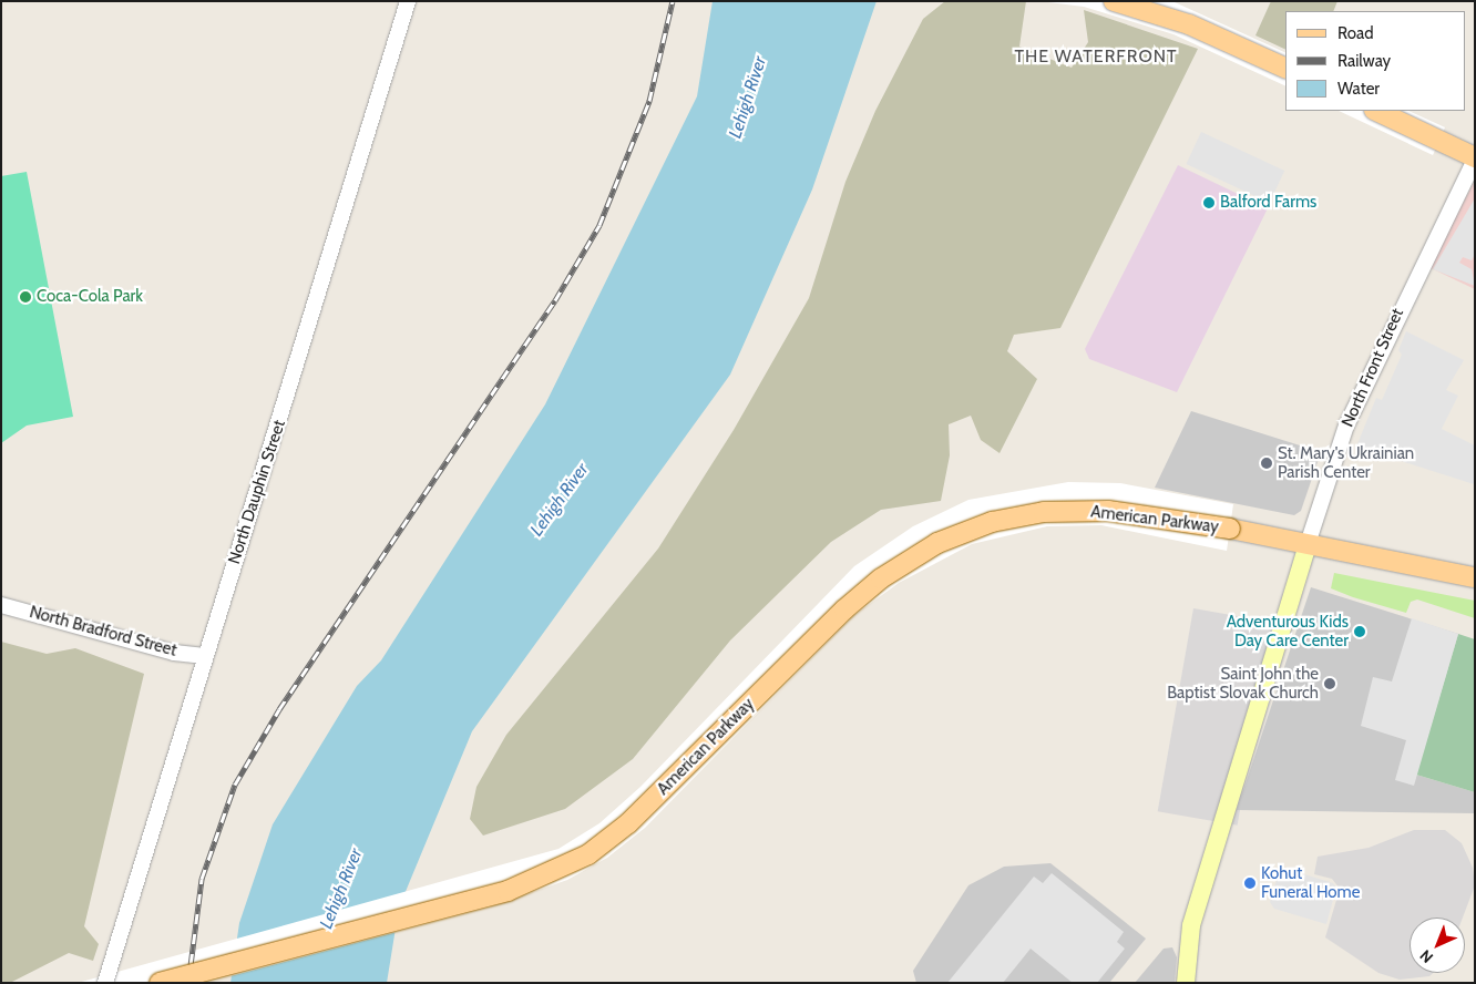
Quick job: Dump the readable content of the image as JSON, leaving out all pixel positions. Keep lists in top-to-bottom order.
{
  "streets": {
    "main road": ["North Front Street", "American Parkway"],
    "street": ["North Dauphin Street", "North Bradford Street"]
  },
  "crossings": [
    ["North Front Street", "American Parkway"],
    ["North Dauphin Street", "North Bradford Street"]
  ],
  "districts": ["THE WATERFRONT"],
  "water": ["Lehigh River"],
  "places": [
    "Balford Farms",
    "Coca-Cola Park",
    "St. Mary's Ukrainian Parish Center",
    "Adventurous Kids Day Care Center",
    "Saint John the Baptist Slovak Church",
    "Kohut Funeral Home"
  ],
  "legend": ["Road", "Railway", "Water"],
  "north": "bottom left"
}
